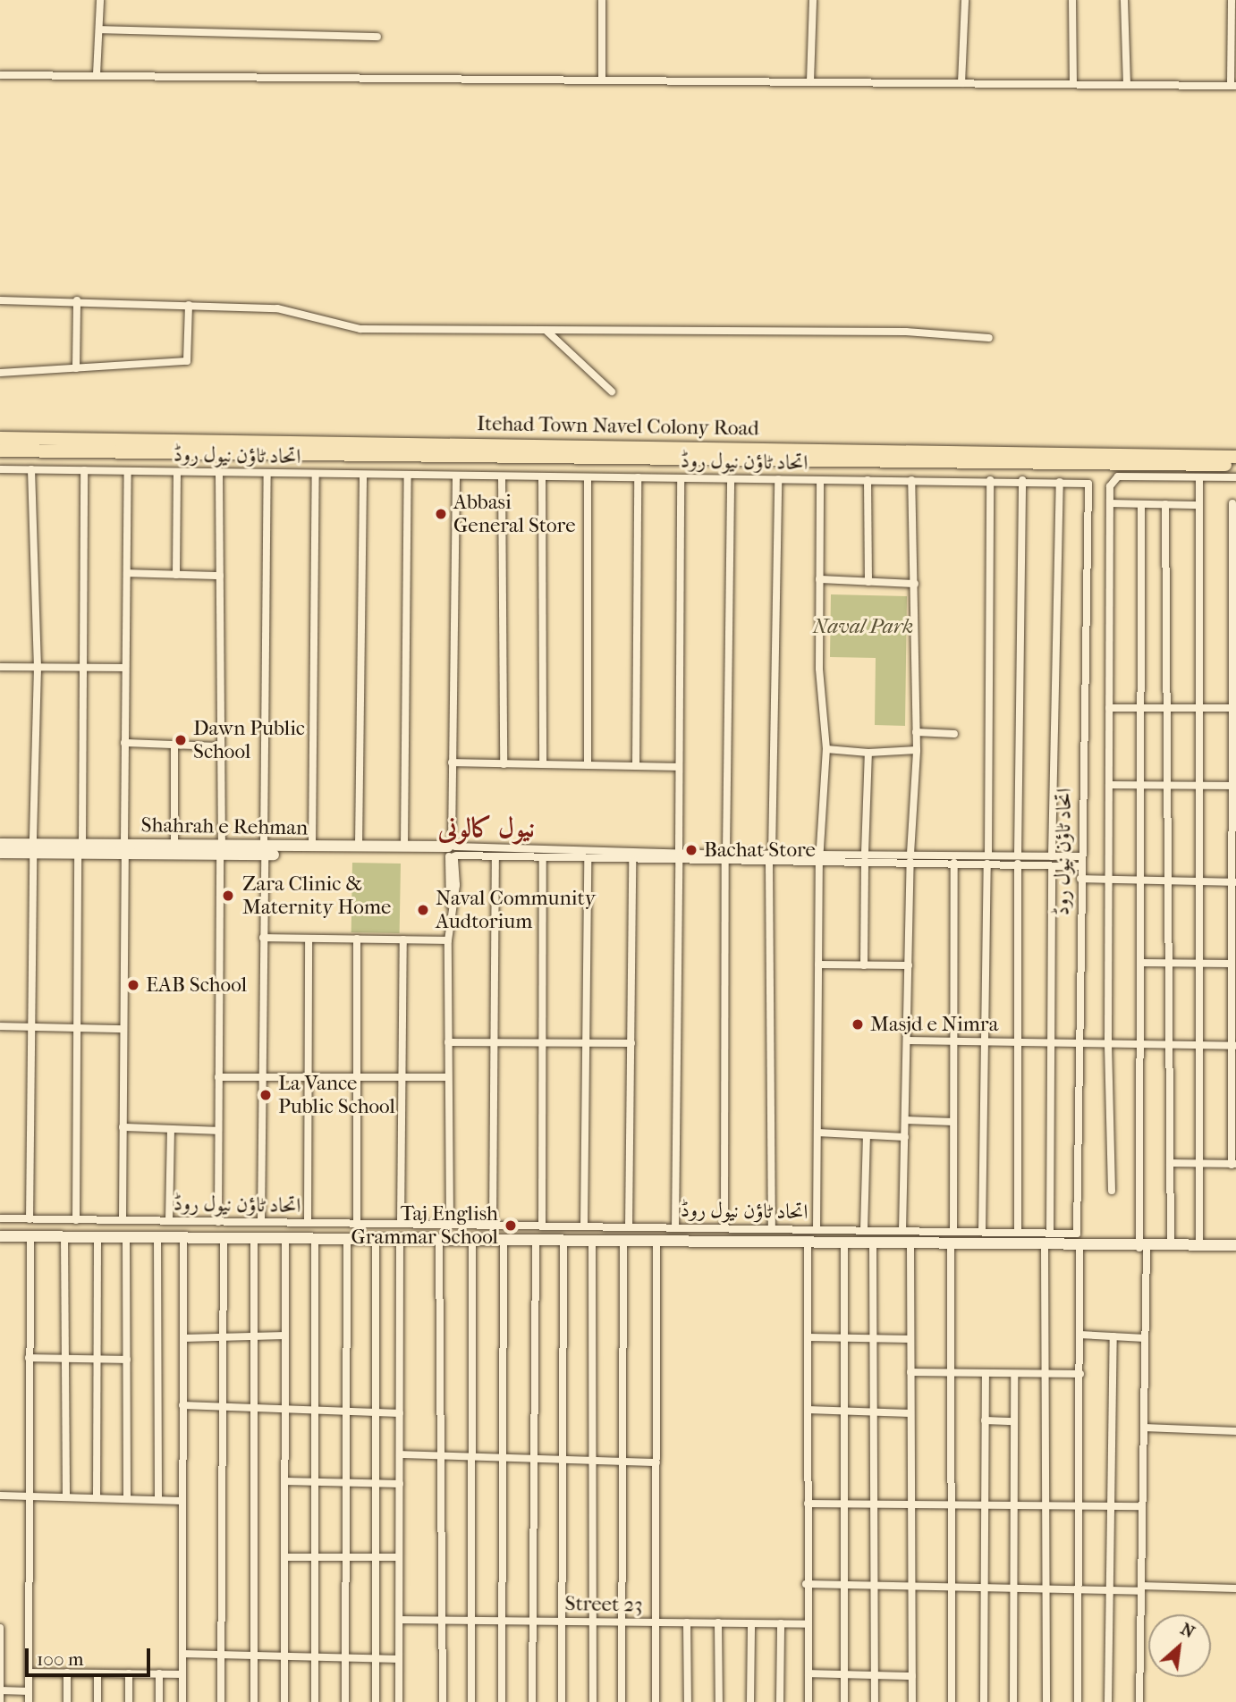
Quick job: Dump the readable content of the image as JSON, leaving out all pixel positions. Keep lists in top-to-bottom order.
{
  "streets": {
    "main road": ["Itehad Town Navel Colony Road"],
    "street": ["اتحاد ٹاؤن نیول روڈ", "Shahrah e Rehman", "Street 23"]
  },
  "districts": ["نیول کالونی"],
  "parks": ["Naval Park"],
  "places": [
    "Abbasi General Store",
    "Dawn Public School",
    "Bachat Store",
    "Zara Clinic & Maternity Home",
    "Naval Community Audtorium",
    "EAB School",
    "Masjd e Nimra",
    "La Vance Public School",
    "Taj English Grammar School"
  ],
  "scale_bar": "100 m",
  "north": "top right"
}
